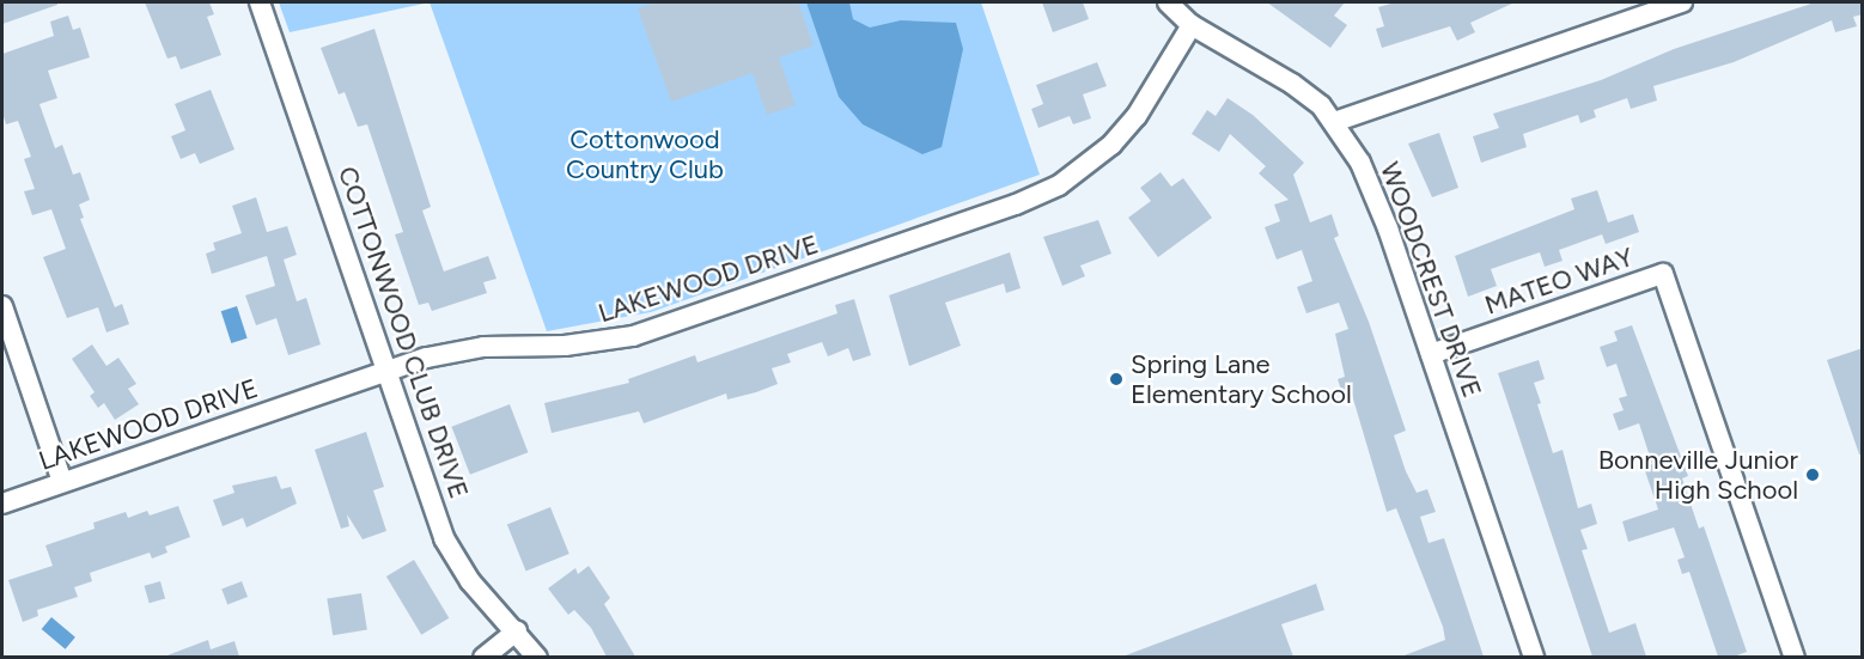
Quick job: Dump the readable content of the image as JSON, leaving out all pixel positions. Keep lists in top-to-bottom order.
{
  "streets": {
    "street": [
      "LAKEWOOD DRIVE",
      "WOODCREST DRIVE",
      "MATEO WAY",
      "COTTONWOOD CLUB DRIVE"
    ]
  },
  "crossings": [
    ["LAKEWOOD DRIVE", "WOODCREST DRIVE"],
    ["LAKEWOOD DRIVE", "COTTONWOOD CLUB DRIVE"],
    ["WOODCREST DRIVE", "MATEO WAY"]
  ],
  "parks": ["Cottonwood Country Club"],
  "places": ["Spring Lane Elementary School", "Bonneville Junior High School"]
}
